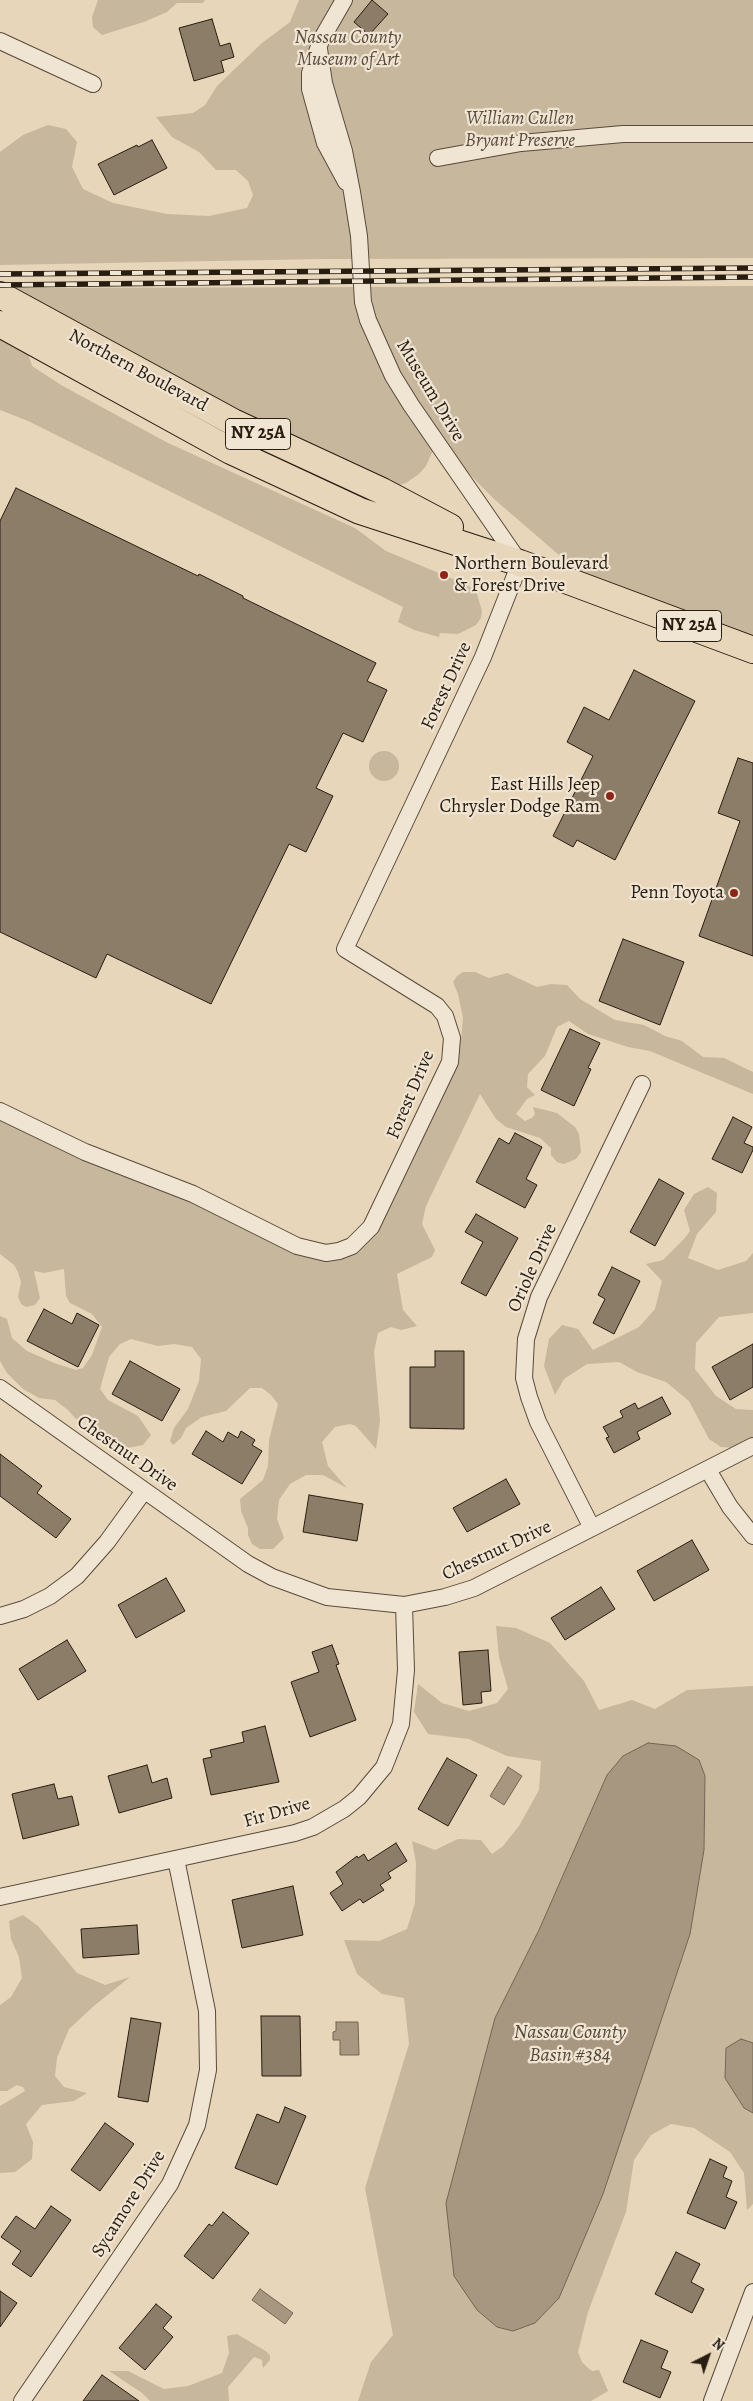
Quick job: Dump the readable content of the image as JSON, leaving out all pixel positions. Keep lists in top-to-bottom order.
{
  "streets": {
    "main road": ["Northern Boulevard", "NY 25A"],
    "street": [
      "Museum Drive",
      "Forest Drive",
      "Oriole Drive",
      "Chestnut Drive",
      "Fir Drive",
      "Sycamore Drive"
    ]
  },
  "crossings": [
    ["Northern Boulevard", "Museum Drive"],
    ["Northern Boulevard", "Forest Drive"],
    ["Museum Drive", "Forest Drive"],
    ["Oriole Drive", "Chestnut Drive"],
    ["Chestnut Drive", "Fir Drive"],
    ["Fir Drive", "Sycamore Drive"]
  ],
  "water": ["Nassau County Basin #384"],
  "parks": ["Nassau County Museum of Art", "William Cullen Bryant Preserve"],
  "places": ["Northern Boulevard & Forest Drive", "East Hills Jeep Chrysler Dodge Ram", "Penn Toyota"],
  "north": "top right"
}
